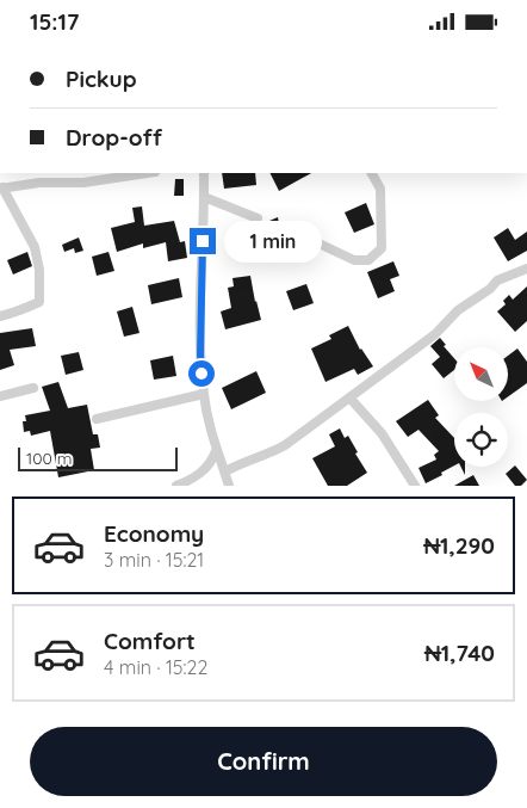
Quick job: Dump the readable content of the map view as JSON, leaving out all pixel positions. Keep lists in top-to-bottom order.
{
  "scale_bar": "100 m",
  "north": "top left",
  "page": {
    "status": "15:17",
    "banner": ["Pickup", "Drop-off"],
    "bubble": "1 min",
    "scale": "100 m",
    "list": [
      {
        "name": "Economy",
        "note": "3 min · 15:21",
        "value": "₦1,290"
      },
      {
        "name": "Comfort",
        "note": "4 min · 15:22",
        "value": "₦1,740"
      }
    ],
    "buttons": "Confirm"
  }
}
